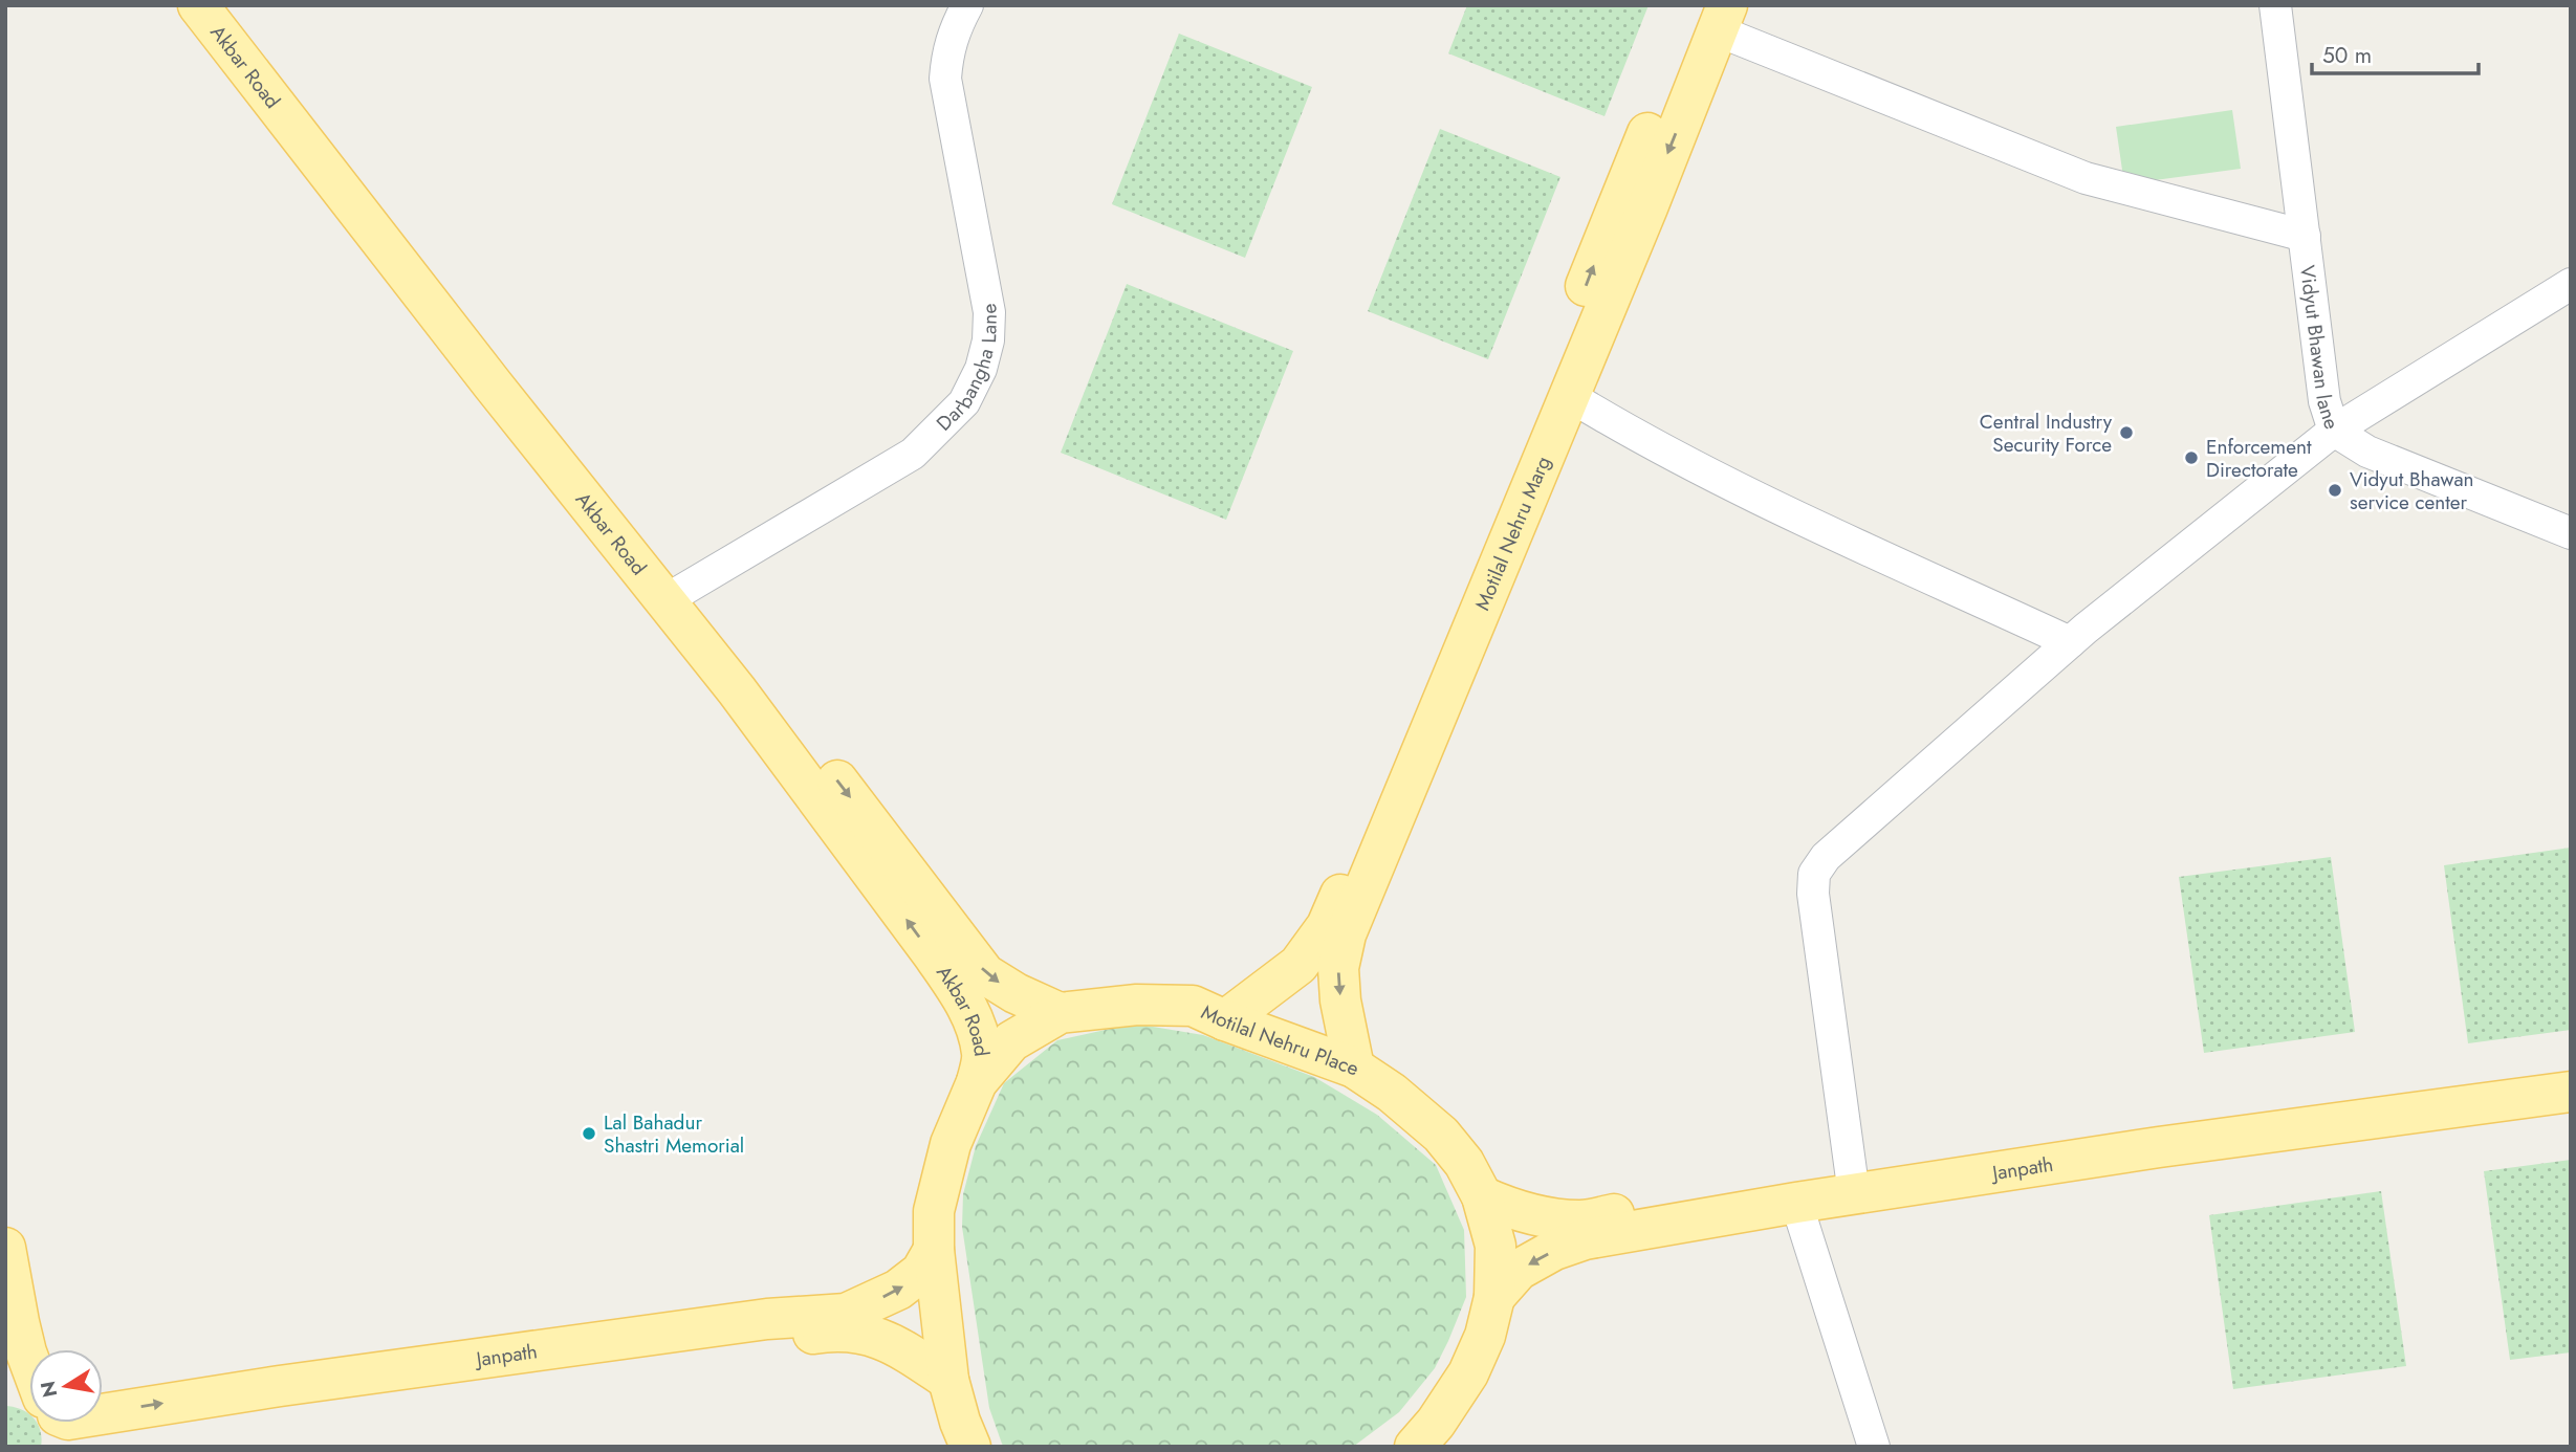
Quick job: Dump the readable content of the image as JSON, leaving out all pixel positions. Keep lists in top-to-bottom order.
{
  "streets": {
    "main road": [
      "Akbar Road",
      "Motilal Nehru Marg",
      "Motilal Nehru Place",
      "Janpath"
    ],
    "street": ["Vidyut Bhawan lane", "Darbangha Lane"]
  },
  "crossings": [
    ["Akbar Road", "Darbangha Lane"],
    ["Akbar Road", "Motilal Nehru Place"],
    ["Motilal Nehru Marg", "Motilal Nehru Place"],
    ["Motilal Nehru Place", "Janpath"]
  ],
  "places": [
    "Central Industry Security Force",
    "Enforcement Directorate",
    "Vidyut Bhawan service center",
    "Lal Bahadur Shastri Memorial"
  ],
  "scale_bar": "50 m",
  "north": "left"
}
